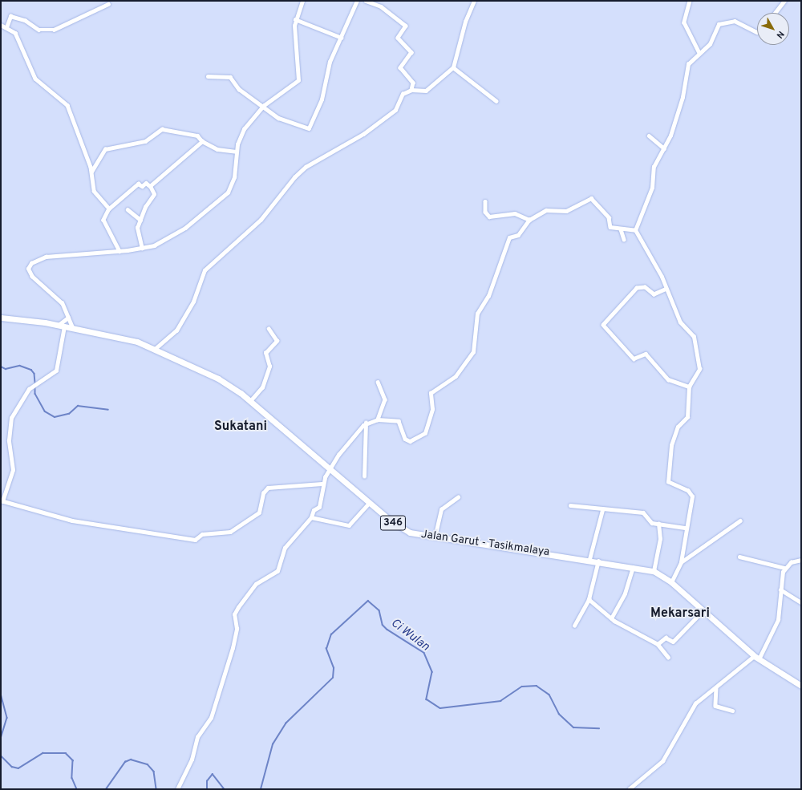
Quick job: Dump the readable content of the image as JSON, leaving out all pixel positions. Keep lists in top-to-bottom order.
{
  "streets": {
    "main road": ["346", "Jalan Garut - Tasikmalaya"]
  },
  "districts": ["Sukatani", "Mekarsari"],
  "water": ["Ci Wulan"],
  "north": "bottom right"
}
